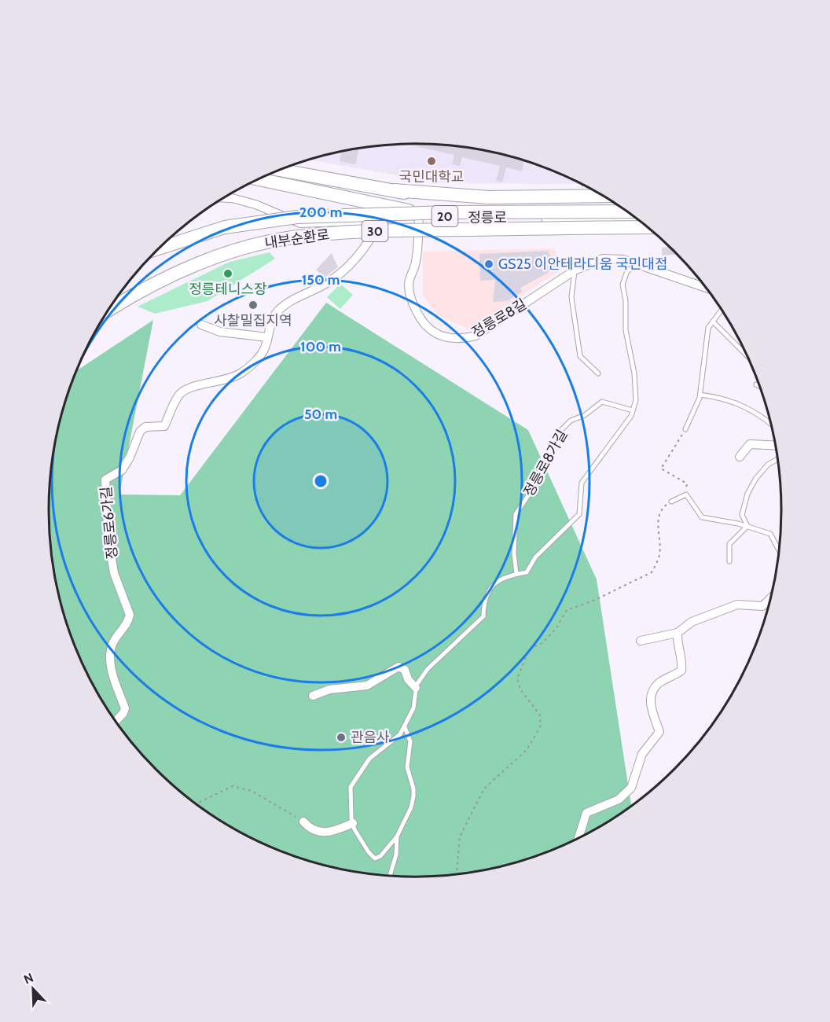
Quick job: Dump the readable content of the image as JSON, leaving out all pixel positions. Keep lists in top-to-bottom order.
{
  "streets": {
    "main road": [
      "20",
      "정릉로",
      "30",
      "내부순환로"
    ],
    "street": ["정릉로8길", "정릉로6가길"],
    "lane": ["정릉로8가길"]
  },
  "crossings": [
    ["정릉로", "정릉로8길"]
  ],
  "places": [
    "국민대학교",
    "GS25 이안테라디움 국민대점",
    "정릉테니스장",
    "사찰밀집지역",
    "관음사"
  ],
  "north": "top left",
  "rings": [
    "200 m",
    "150 m",
    "100 m",
    "50 m"
  ]
}
